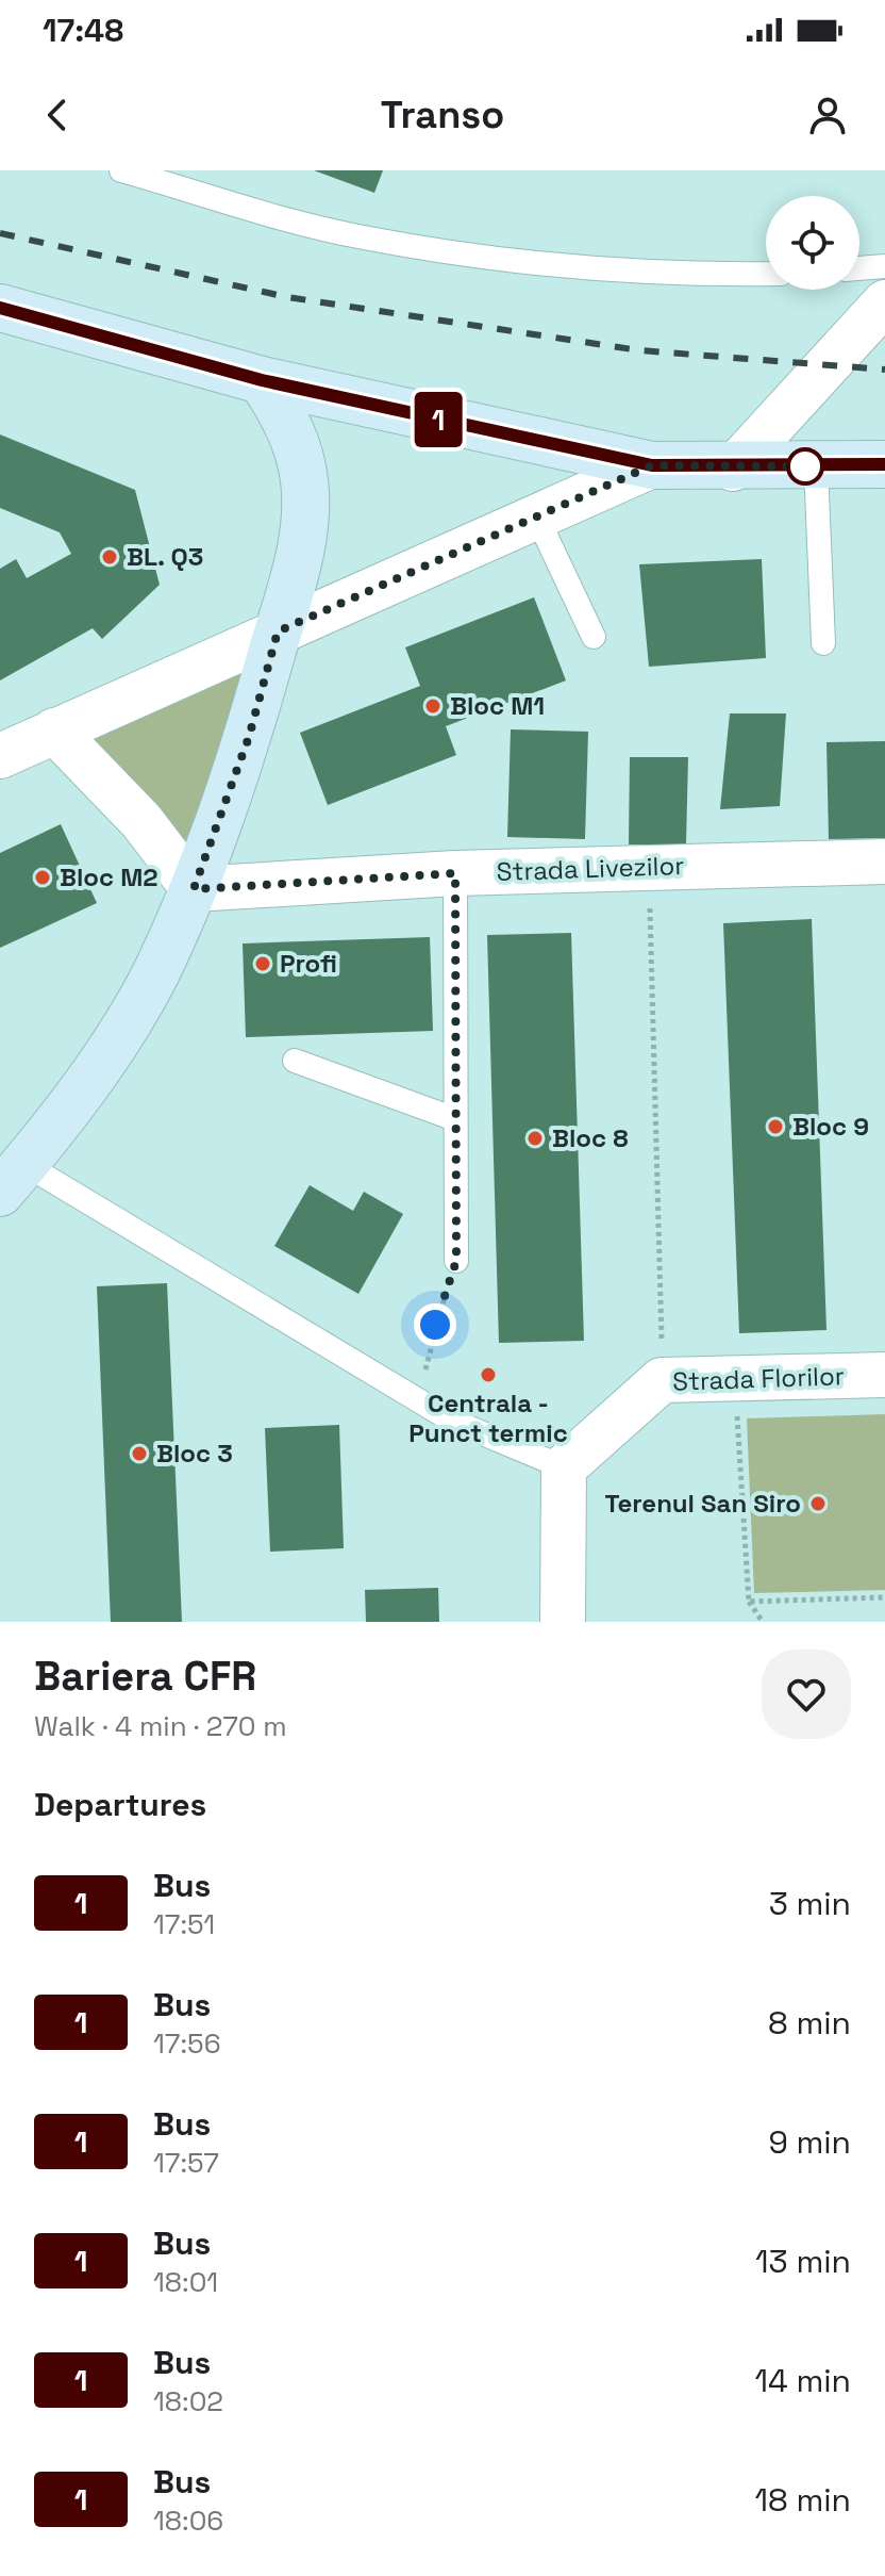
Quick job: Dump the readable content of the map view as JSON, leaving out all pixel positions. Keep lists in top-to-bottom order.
{
  "streets": {
    "street": ["Strada Livezilor", "Strada Florilor"]
  },
  "places": [
    "BL. Q3",
    "Bloc M1",
    "Bloc M2",
    "Profi",
    "Bloc 9",
    "Bloc 8",
    "Centrala - Punct termic",
    "Bloc 3",
    "Terenul San Siro"
  ],
  "lines": ["bus line 1"],
  "page": {
    "status": "17:48",
    "header": "Transo",
    "on_map": "1",
    "heading": [
      ["Bariera CFR", "Walk · 4 min · 270 m"],
      "Departures"
    ],
    "list": [
      {
        "mark": "1",
        "name": "Bus",
        "note": "17:51",
        "value": "3 min"
      },
      {
        "mark": "1",
        "name": "Bus",
        "note": "17:56",
        "value": "8 min"
      },
      {
        "mark": "1",
        "name": "Bus",
        "note": "17:57",
        "value": "9 min"
      },
      {
        "mark": "1",
        "name": "Bus",
        "note": "18:01",
        "value": "13 min"
      },
      {
        "mark": "1",
        "name": "Bus",
        "note": "18:02",
        "value": "14 min"
      },
      {
        "mark": "1",
        "name": "Bus",
        "note": "18:06",
        "value": "18 min"
      }
    ]
  }
}
